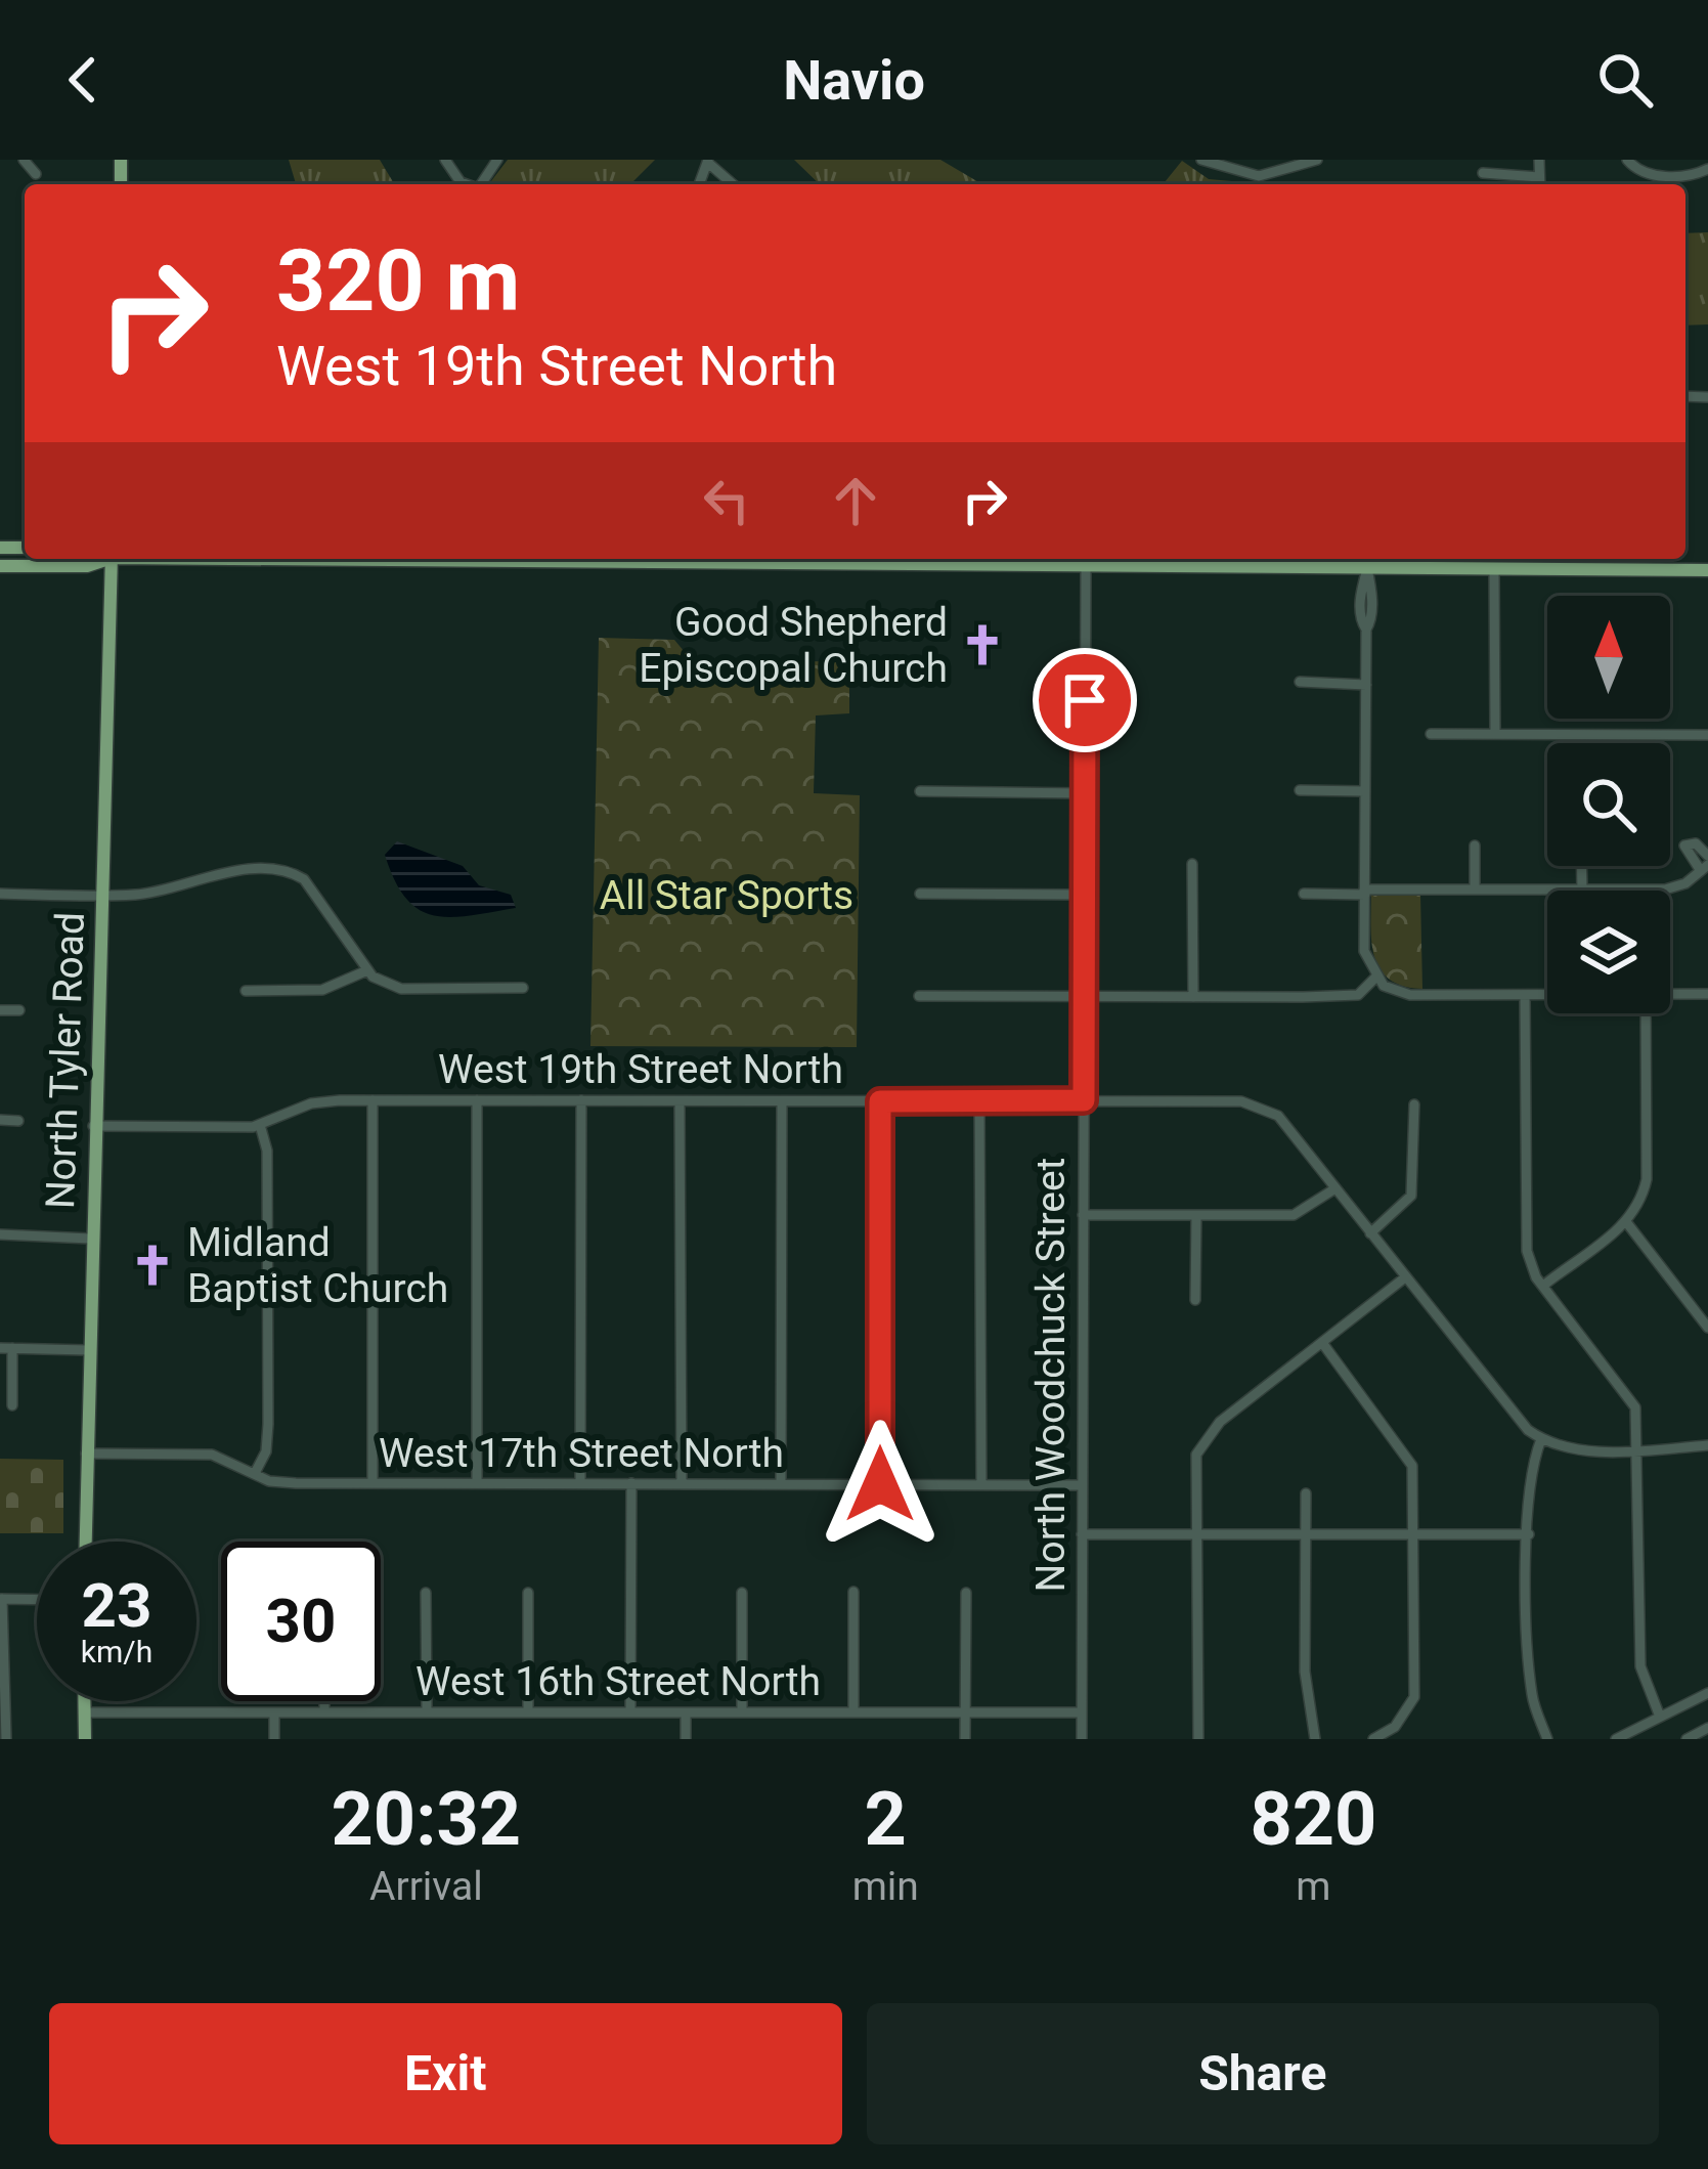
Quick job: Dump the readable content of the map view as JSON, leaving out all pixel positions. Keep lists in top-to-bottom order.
{
  "streets": {
    "main road": ["North Tyler Road"],
    "street": [
      "West 19th Street North",
      "North Woodchuck Street",
      "West 17th Street North",
      "West 16th Street North"
    ]
  },
  "crossings": [
    ["North Tyler Road", "West 19th Street North"],
    ["North Tyler Road", "West 17th Street North"],
    ["West 19th Street North", "North Woodchuck Street"],
    ["North Woodchuck Street", "West 17th Street North"],
    ["North Woodchuck Street", "West 16th Street North"]
  ],
  "parks": ["All Star Sports"],
  "places": {
    "church": ["Good Shepherd Episcopal Church", "Midland Baptist Church"]
  },
  "north": "top",
  "page": {
    "header": "Navio",
    "turn": ["320 m", "West 19th Street North"],
    "speed": "23 km/h",
    "limit": "30",
    "eta": [
      "20:32",
      "Arrival",
      "2",
      "min",
      "820",
      "m"
    ],
    "buttons": ["Exit", "Share"]
  }
}
